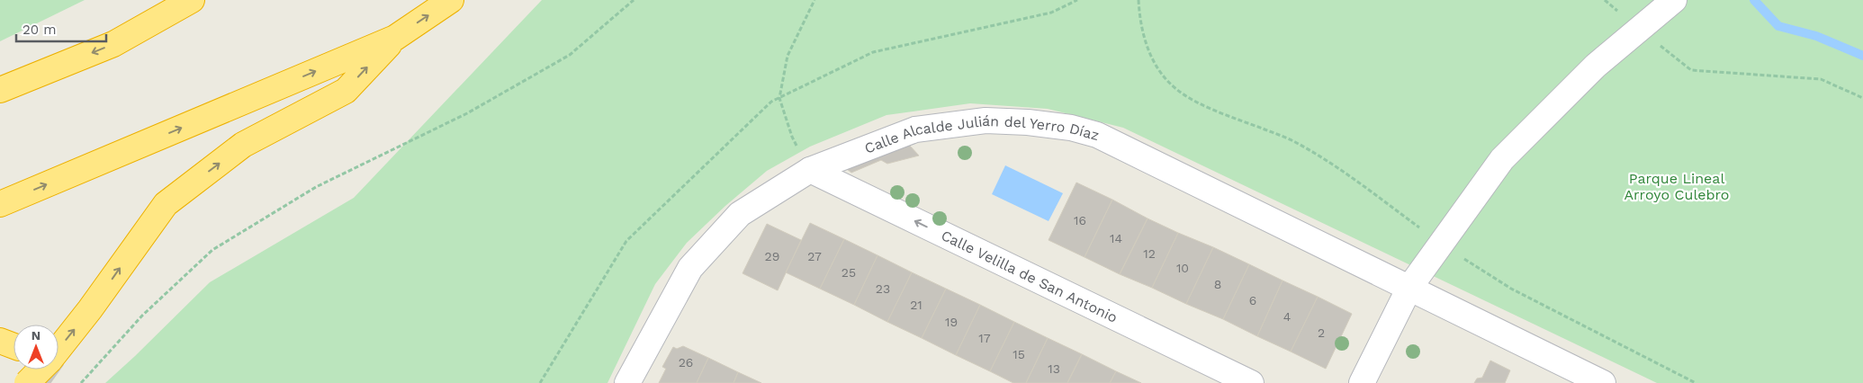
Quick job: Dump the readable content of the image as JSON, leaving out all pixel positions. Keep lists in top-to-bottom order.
{
  "streets": {
    "street": ["Calle Alcalde Julián del Yerro Díaz", "Calle Velilla de San Antonio"]
  },
  "crossings": [
    ["Calle Alcalde Julián del Yerro Díaz", "Calle Velilla de San Antonio"]
  ],
  "one_way": ["Calle Velilla de San Antonio"],
  "parks": ["Parque Lineal Arroyo Culebro"],
  "house_numbers": [
    "16",
    "14",
    "12",
    "29",
    "27",
    "10",
    "25",
    "8",
    "23",
    "6",
    "21",
    "4",
    "19",
    "2",
    "17",
    "15",
    "26",
    "13"
  ],
  "scale_bar": "20 m",
  "north": "top"
}
